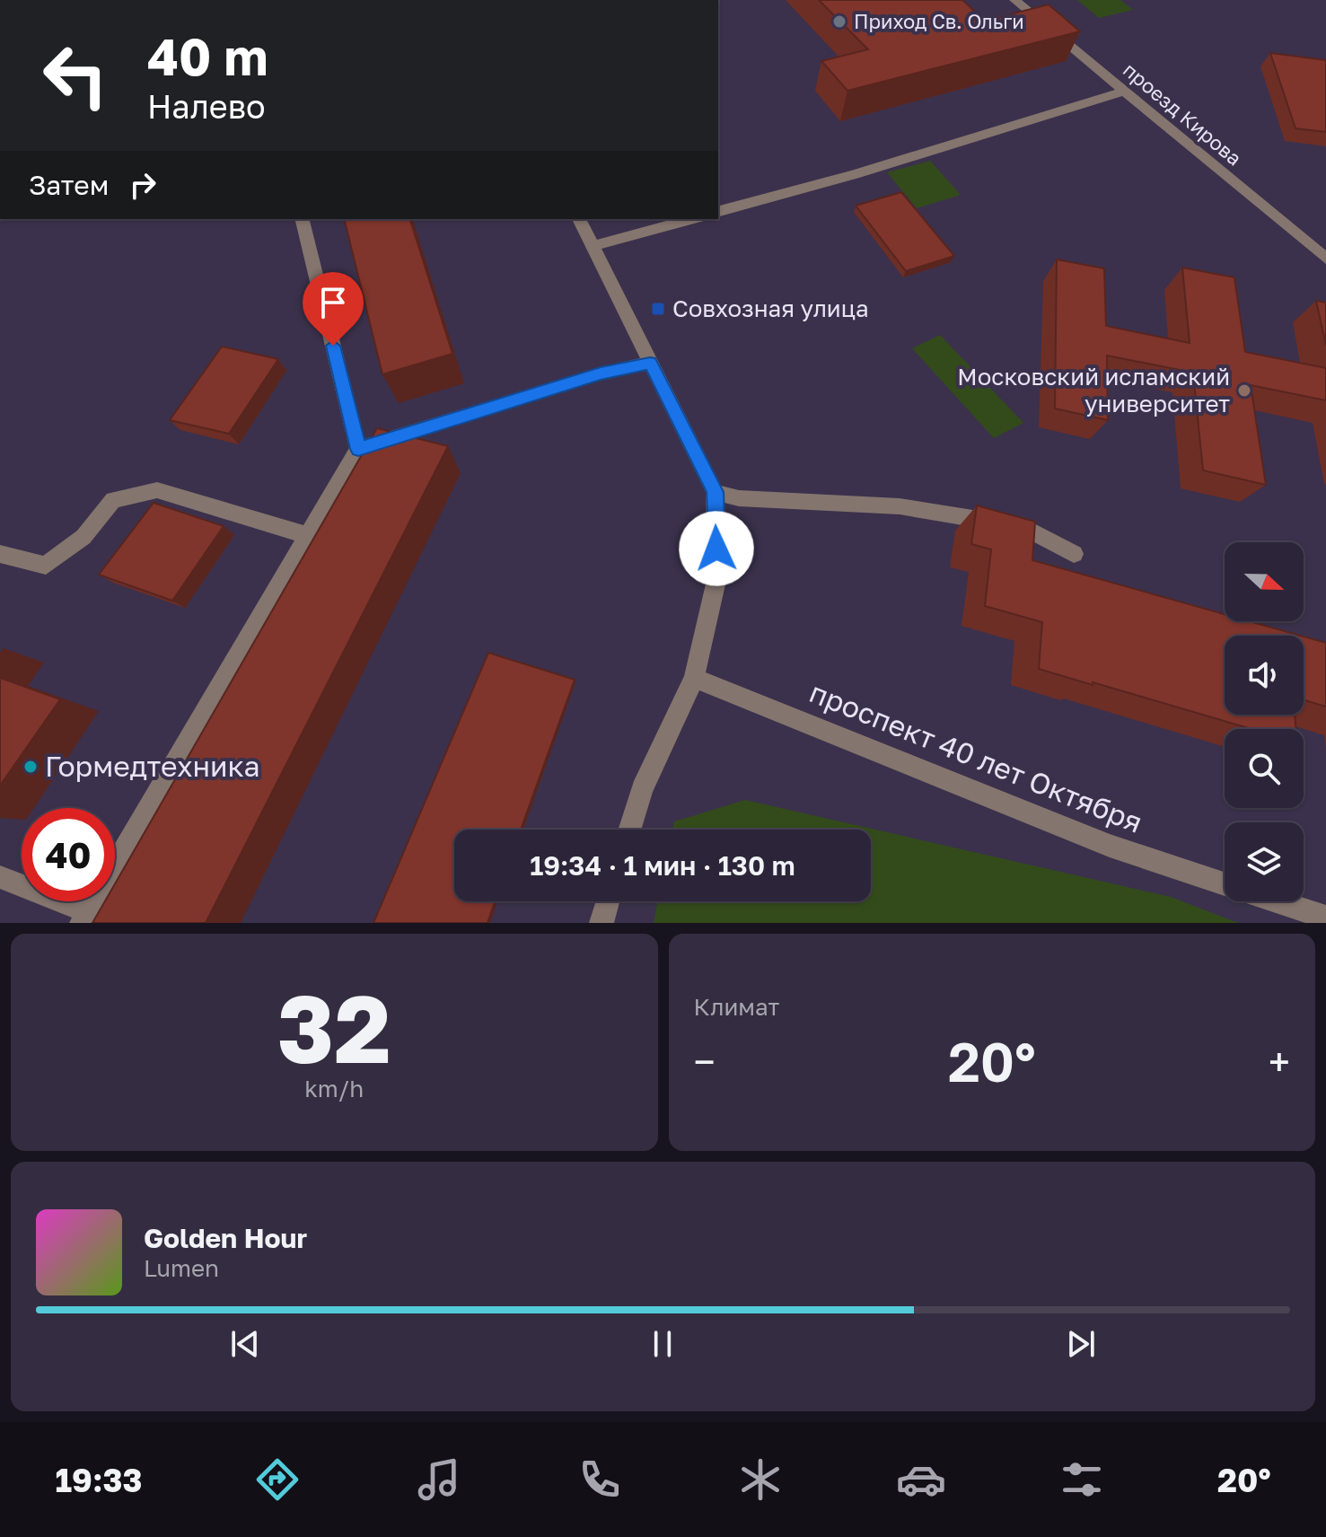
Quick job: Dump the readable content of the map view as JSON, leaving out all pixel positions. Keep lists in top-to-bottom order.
{
  "streets": {
    "street": ["проезд Кирова", "проспект 40 лет Октября"]
  },
  "places": {
    "other": ["Приход Св. Ольги", "Московский исламский университет", "Гормедтехника"],
    "transit": ["Совхозная улица"]
  },
  "north": "right",
  "page": {
    "turn": ["40 m", "Налево"],
    "then": "Затем",
    "limit": "40",
    "trip": "19:34 · 1 мин · 130 m",
    "tile": [
      ["32", "km/h"],
      "Климат"
    ],
    "heat": ["−", "20°", "+"],
    "song": ["Golden Hour", "Lumen"],
    "tabs": ["19:33", "20°"]
  }
}
